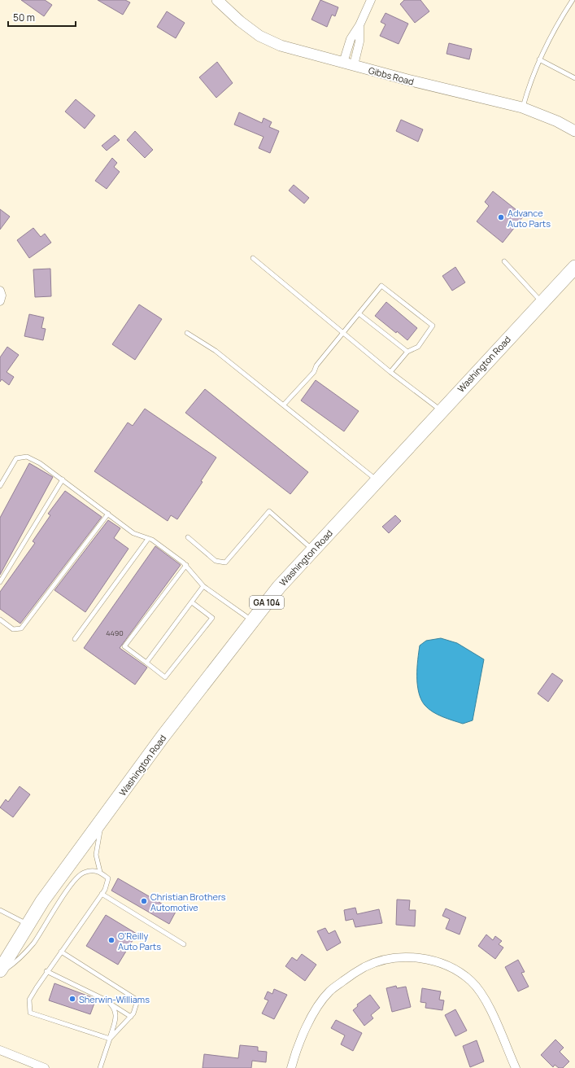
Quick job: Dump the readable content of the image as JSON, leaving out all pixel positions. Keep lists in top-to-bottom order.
{
  "streets": {
    "main road": ["Washington Road", "GA 104"],
    "street": ["Gibbs Road"]
  },
  "places": [
    "Advance Auto Parts",
    "Christian Brothers Automotive",
    "O'Reilly Auto Parts",
    "Sherwin-Williams"
  ],
  "house_numbers": ["4490"],
  "scale_bar": "50 m"
}
